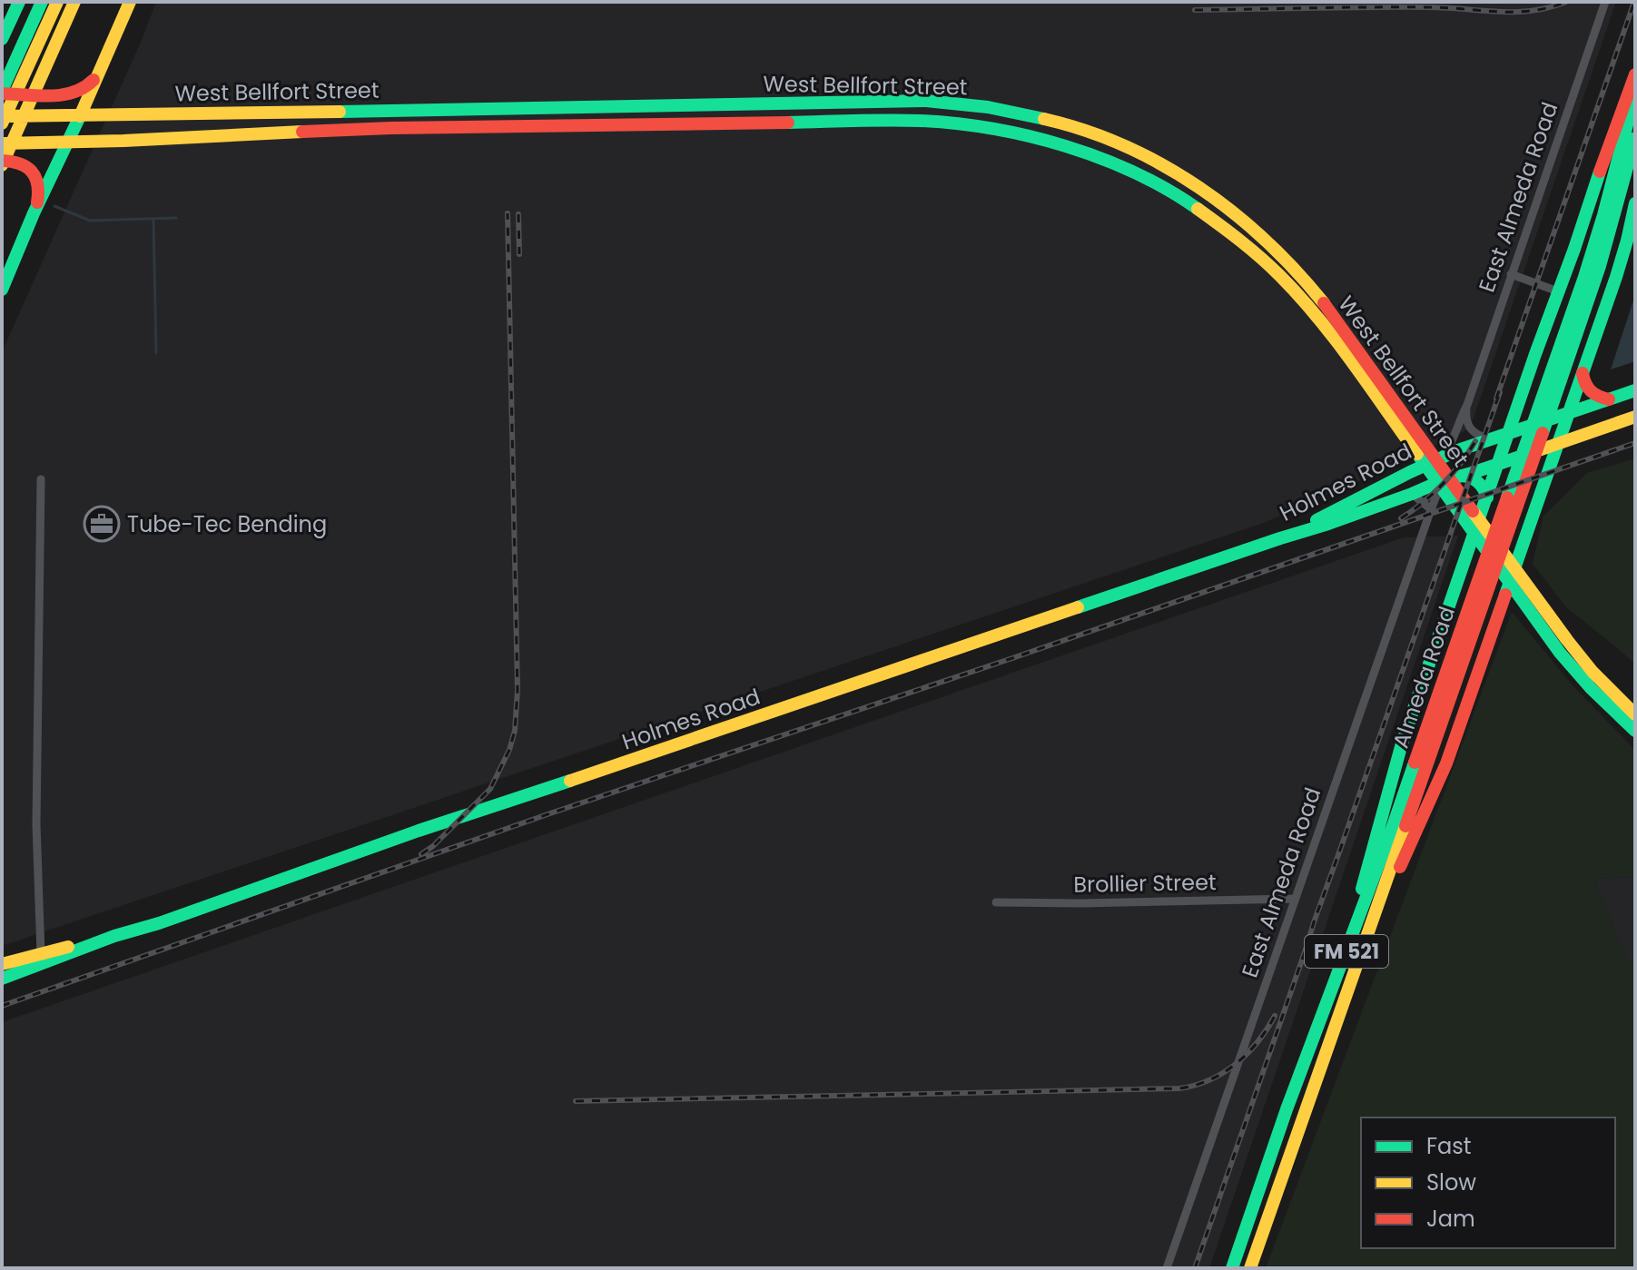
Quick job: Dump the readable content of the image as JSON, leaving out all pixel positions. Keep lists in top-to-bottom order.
{
  "streets": {
    "main road": [
      "West Bellfort Street",
      "Holmes Road",
      "Almeda Road",
      "FM 521"
    ],
    "street": ["East Almeda Road", "Brollier Street"]
  },
  "crossings": [
    ["East Almeda Road", "Holmes Road"],
    ["East Almeda Road", "Brollier Street"]
  ],
  "places": {
    "office": ["Tube-Tec Bending"]
  },
  "legend": ["Fast", "Slow", "Jam"]
}
